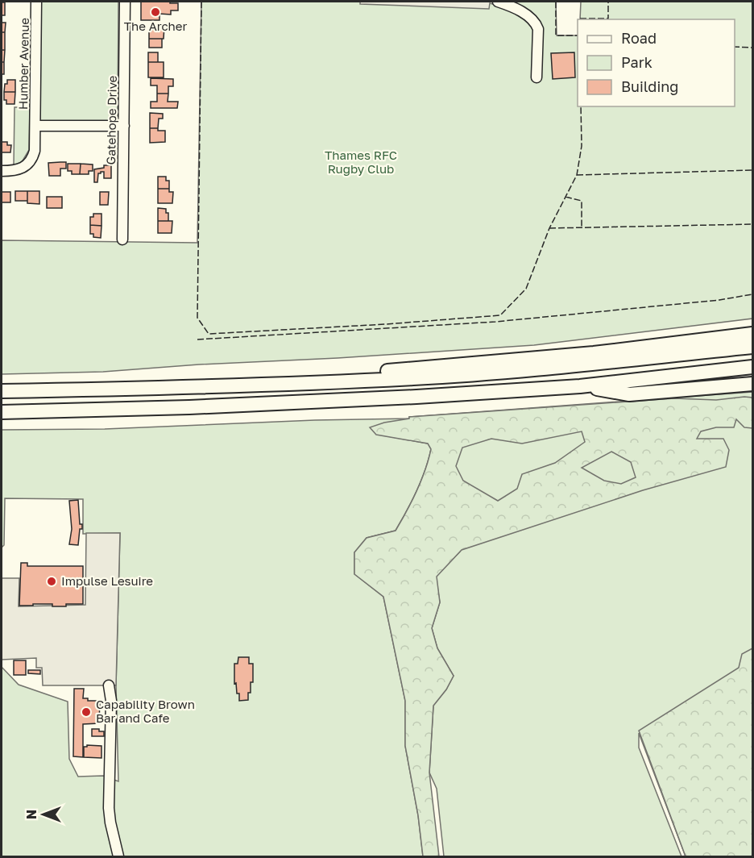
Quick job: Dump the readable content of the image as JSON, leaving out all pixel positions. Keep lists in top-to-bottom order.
{
  "streets": {
    "street": ["Humber Avenue", "Gatehope Drive"]
  },
  "crossings": [
    ["Humber Avenue", "Gatehope Drive"]
  ],
  "parks": ["Thames RFC Rugby Club"],
  "places": ["The Archer", "Impulse Lesuire", "Capability Brown Bar and Cafe"],
  "legend": ["Road", "Park", "Building"],
  "north": "left"
}
